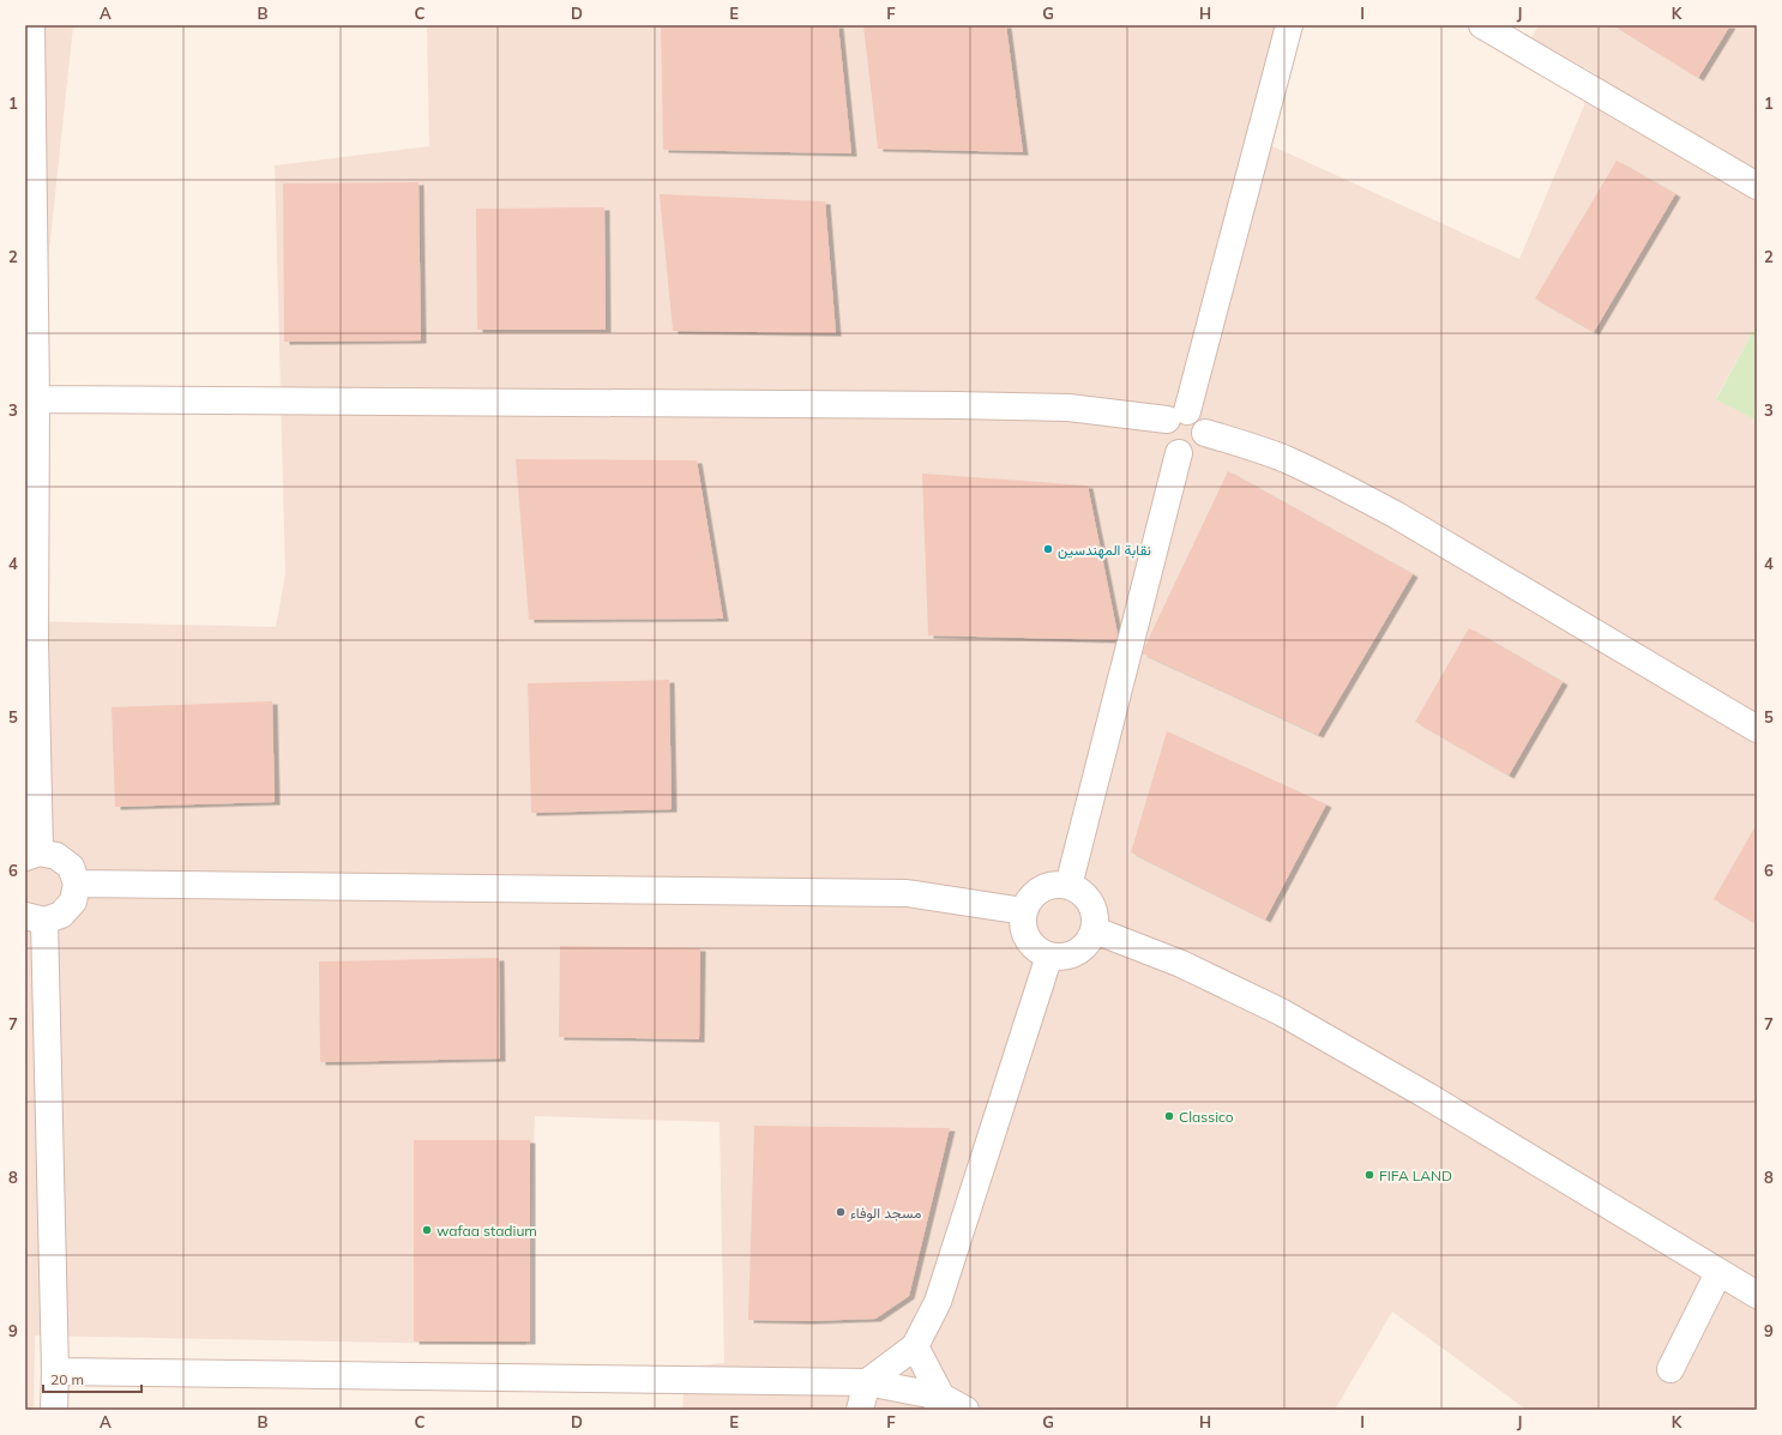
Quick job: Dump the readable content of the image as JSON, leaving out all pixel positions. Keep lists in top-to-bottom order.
{
  "places": [
    "نقابة المهندسين",
    "Classico",
    "FIFA LAND",
    "مسجد الوفاء",
    "wafaa stadium"
  ],
  "scale_bar": "20 m",
  "grid": {
    "columns": [
      "A",
      "B",
      "C",
      "D",
      "E",
      "F",
      "G",
      "H",
      "I",
      "J",
      "K"
    ],
    "rows": [
      "1",
      "2",
      "3",
      "4",
      "5",
      "6",
      "7",
      "8",
      "9"
    ]
  }
}
